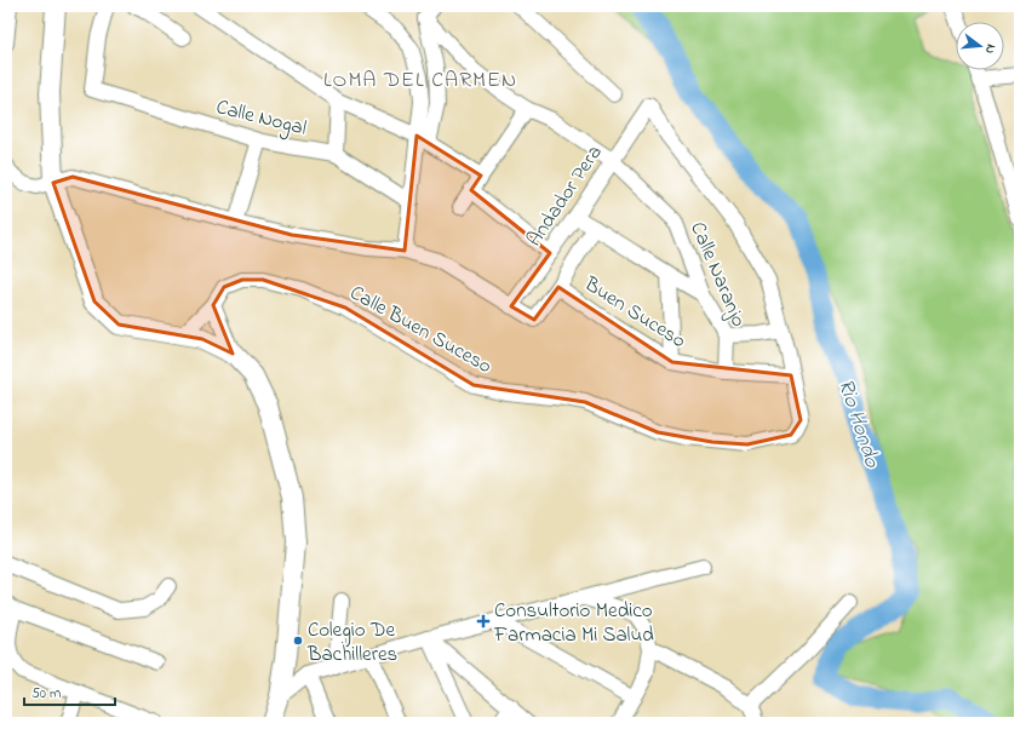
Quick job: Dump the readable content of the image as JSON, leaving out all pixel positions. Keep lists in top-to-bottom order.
{
  "streets": {
    "street": [
      "Calle Nogal",
      "Andador Pera",
      "Calle Naranjo",
      "Buen Suceso",
      "Calle Buen Suceso"
    ]
  },
  "crossings": [
    ["Andador Pera", "Calle Naranjo"],
    ["Andador Pera", "Buen Suceso"],
    ["Calle Naranjo", "Buen Suceso"],
    ["Buen Suceso", "Calle Buen Suceso"]
  ],
  "districts": ["LOMA DEL CARMEN"],
  "water": ["Rio Hondo"],
  "places": {
    "health": ["Consultorio Medico Farmacia Mi Salud"],
    "other": ["Colegio De Bachilleres"]
  },
  "scale_bar": "50 m",
  "north": "right"
}
